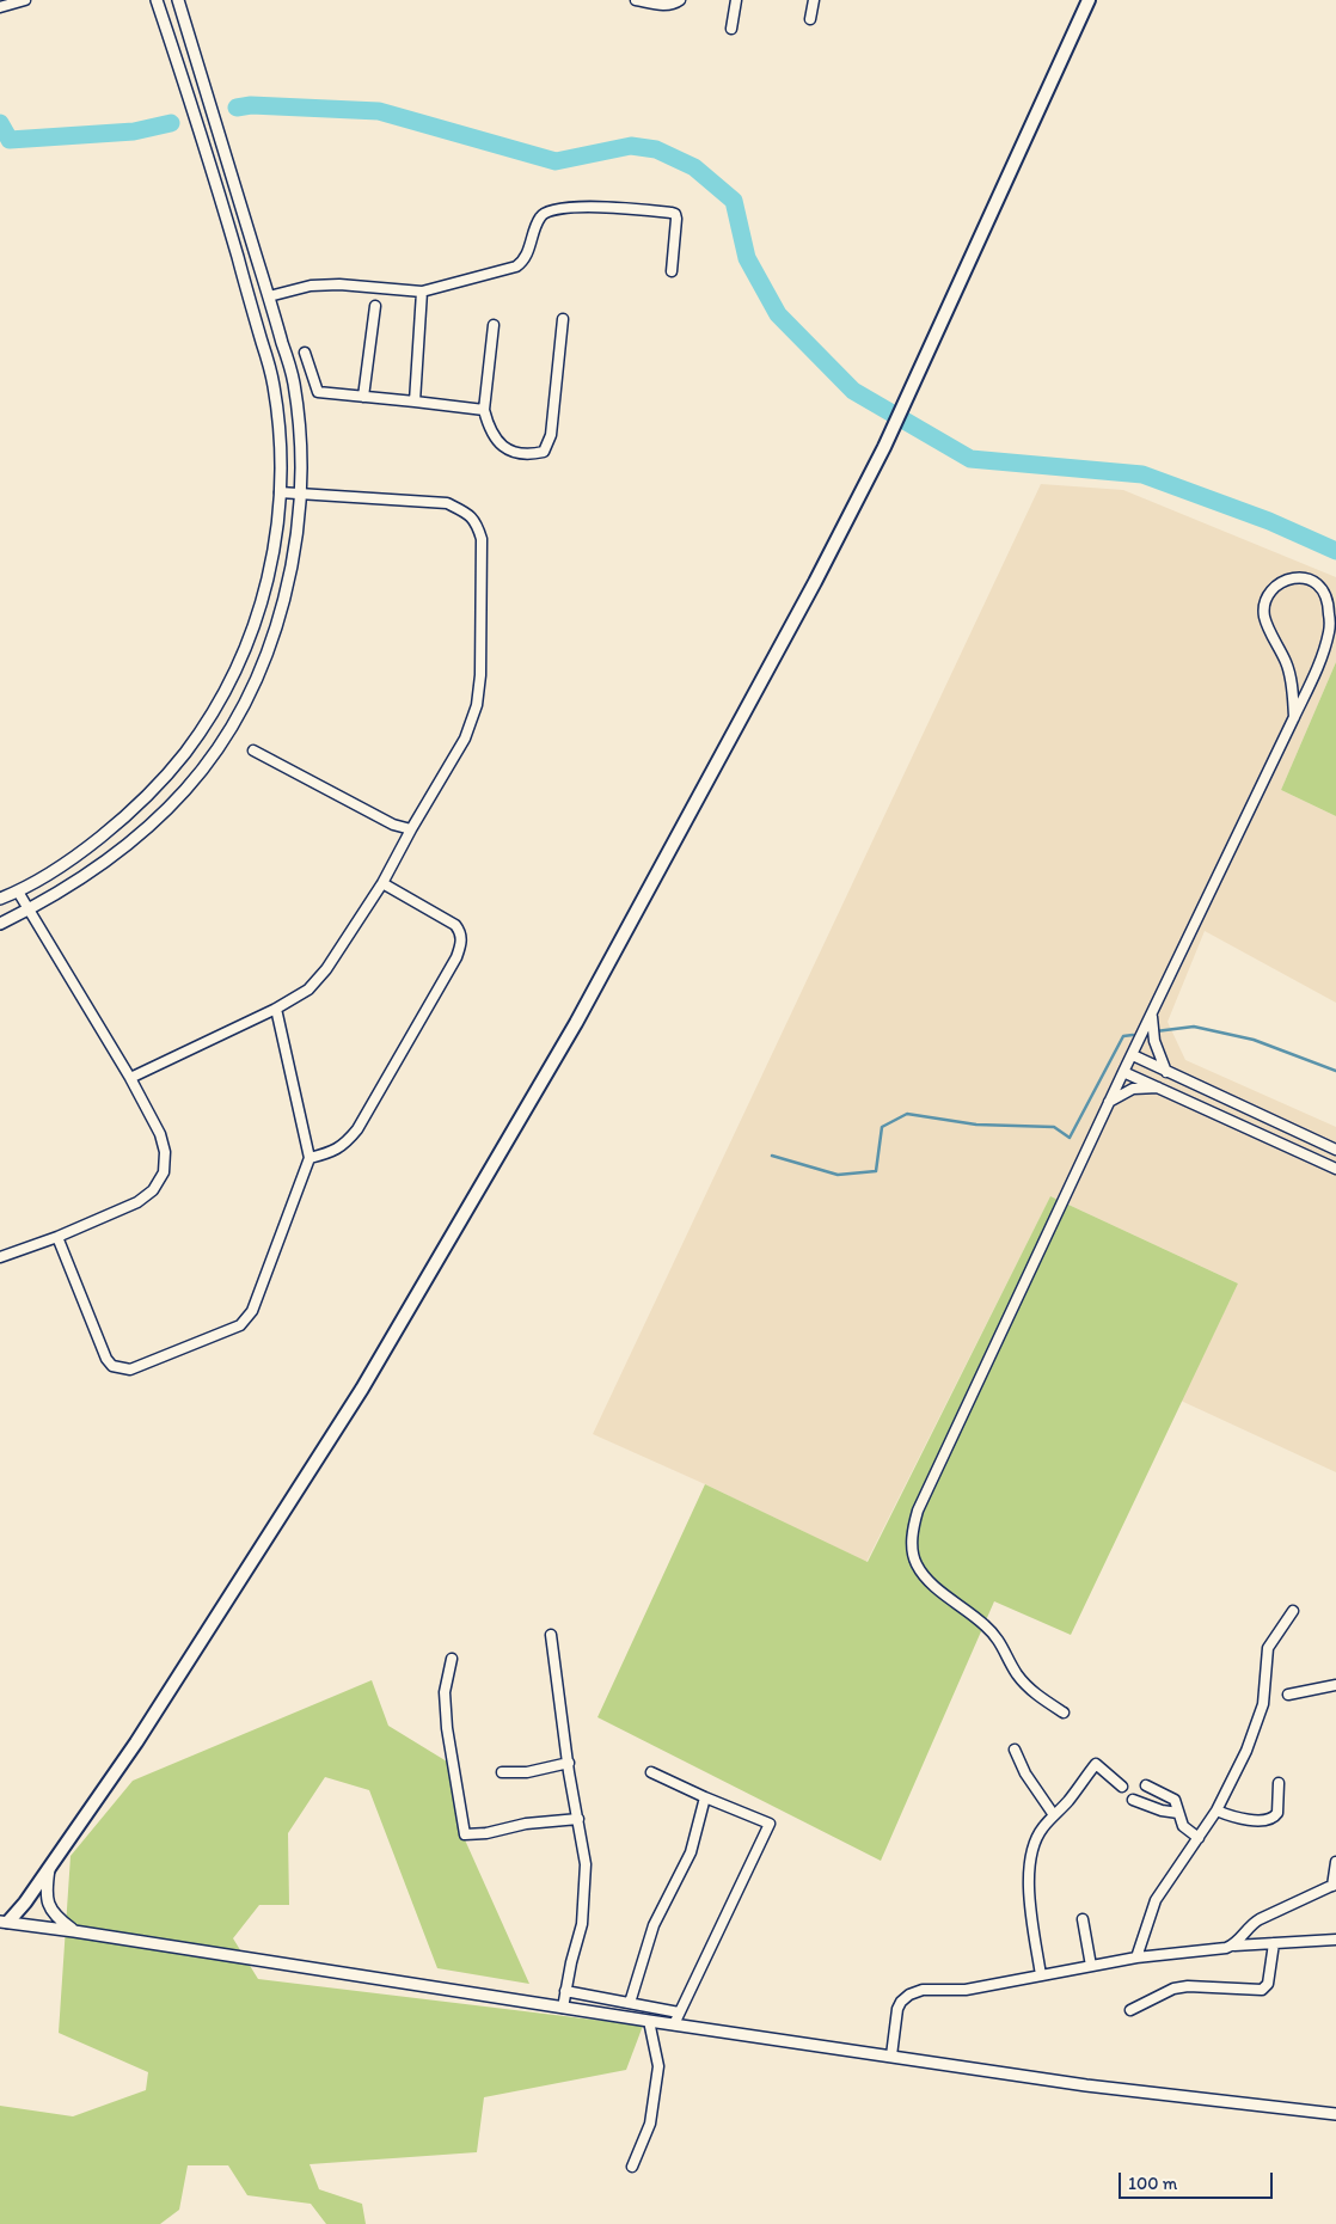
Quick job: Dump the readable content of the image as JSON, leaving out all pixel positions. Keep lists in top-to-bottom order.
{
  "scale_bar": "100 m"
}
